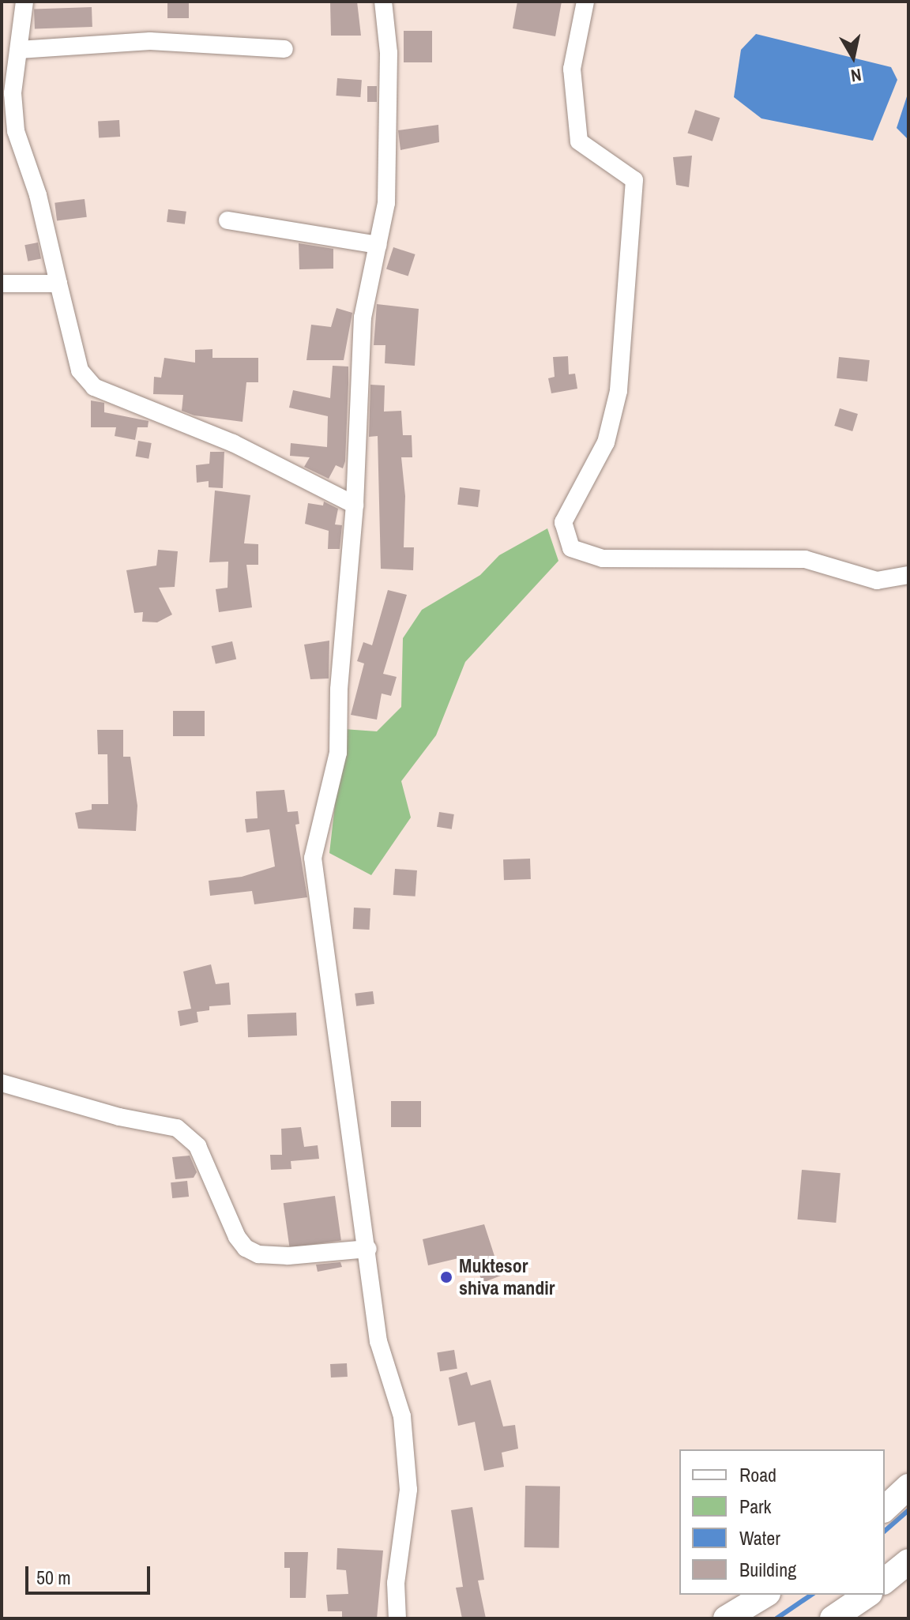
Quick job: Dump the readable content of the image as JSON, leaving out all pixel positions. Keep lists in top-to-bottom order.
{
  "places": ["Muktesor shiva mandir"],
  "legend": [
    "Road",
    "Park",
    "Water",
    "Building"
  ],
  "scale_bar": "50 m",
  "north": "bottom"
}
